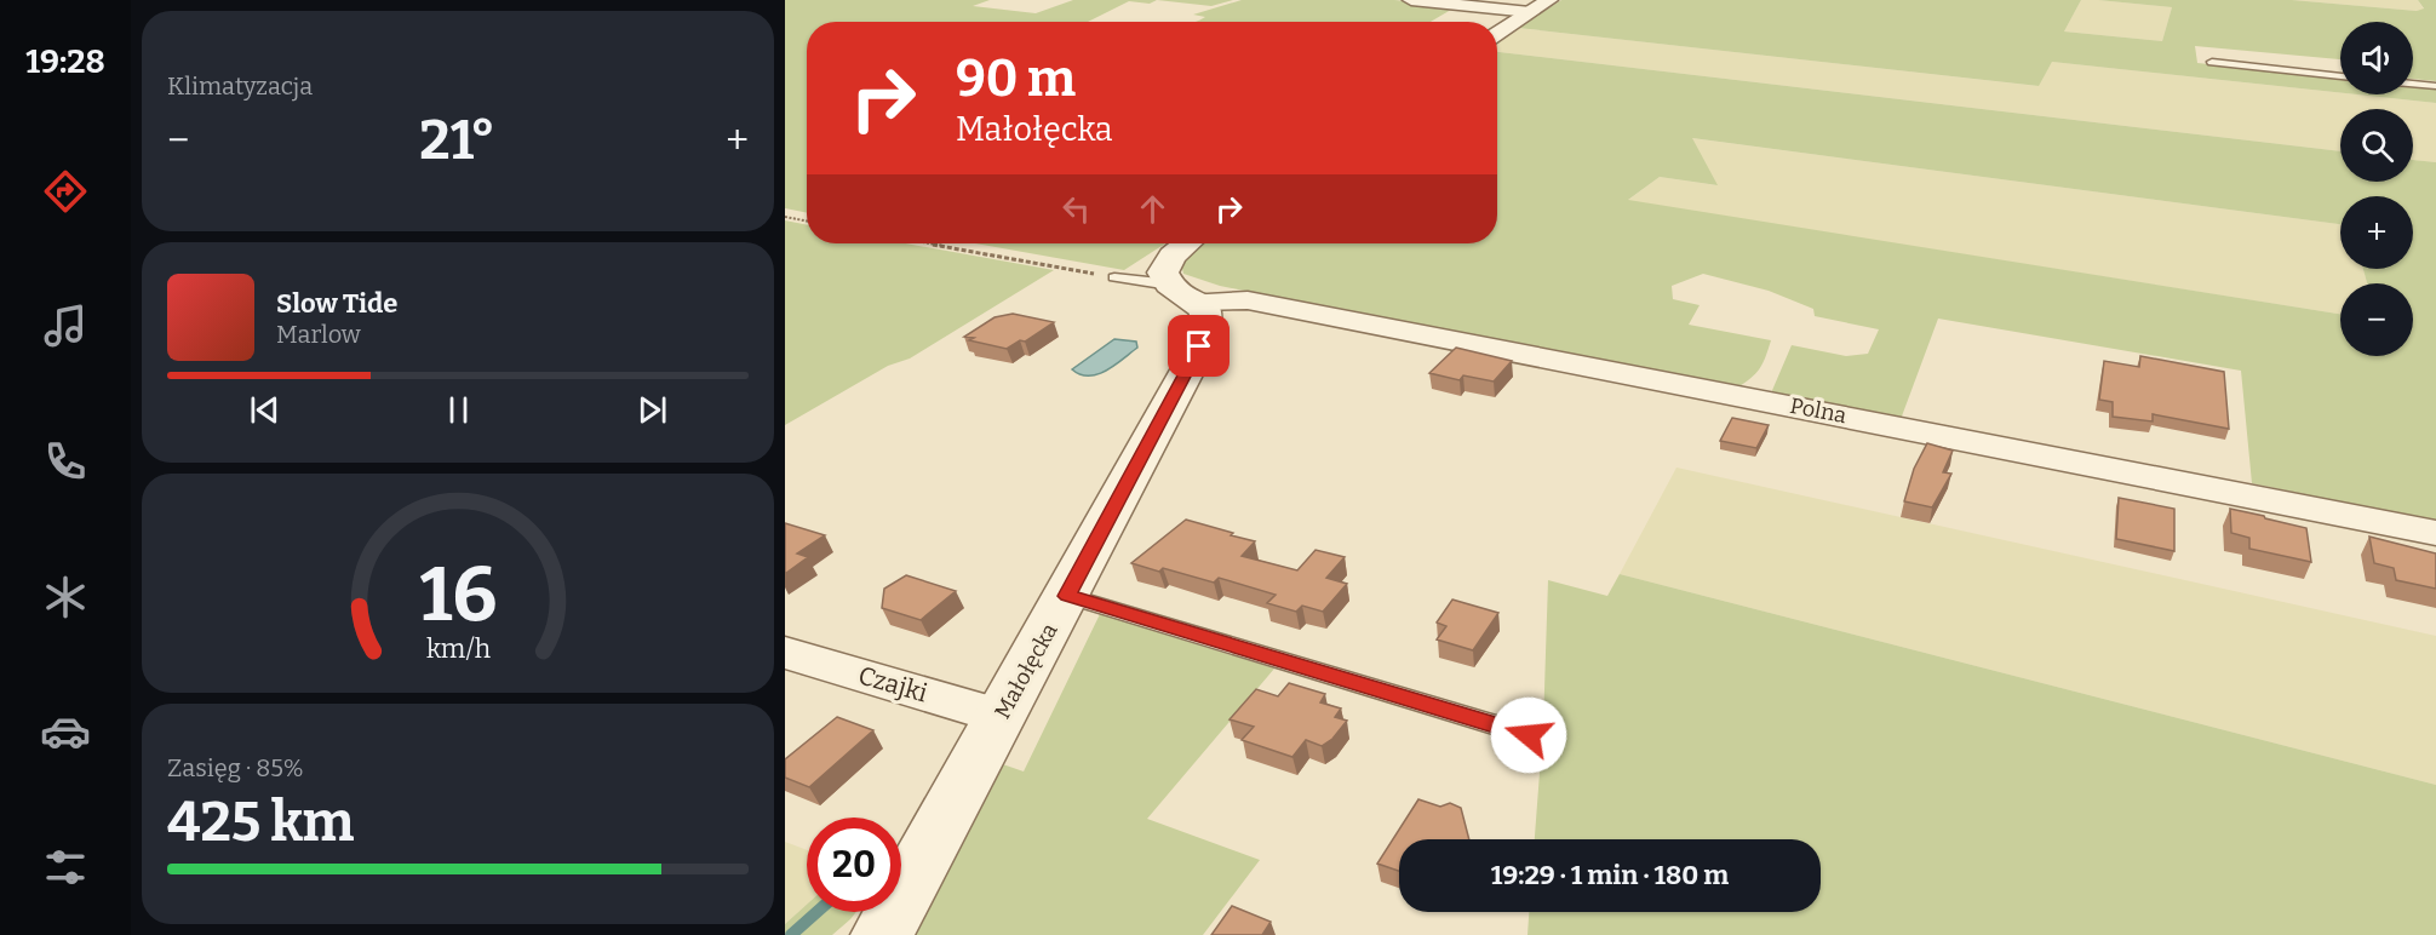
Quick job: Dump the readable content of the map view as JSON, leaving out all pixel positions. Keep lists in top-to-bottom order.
{
  "streets": {
    "street": ["Polna", "Małołęcka", "Czajki"]
  },
  "crossings": [
    ["Polna", "Małołęcka"],
    ["Małołęcka", "Czajki"]
  ],
  "page": {
    "tabs": "19:28",
    "tile": [
      "Klimatyzacja",
      ["Zasięg · 85%", "425 km"]
    ],
    "map_buttons": ["+", "−"],
    "turn": ["90 m", "Małołęcka"],
    "heat": ["−", "21°", "+"],
    "song": ["Slow Tide", "Marlow"],
    "limit": "20",
    "trip": "19:29 · 1 min · 180 m",
    "gauge": ["16", "km/h"]
  }
}
